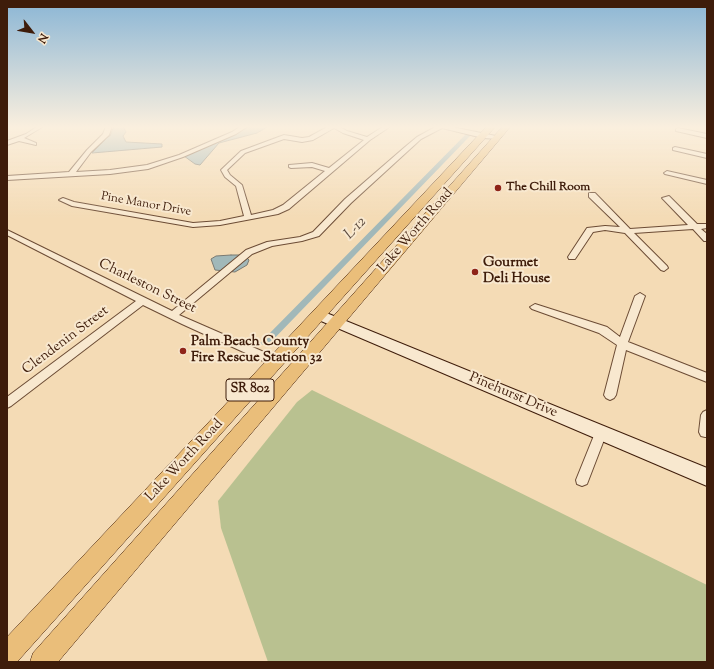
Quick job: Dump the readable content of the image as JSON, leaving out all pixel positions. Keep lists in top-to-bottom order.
{
  "streets": {
    "main road": ["Lake Worth Road", "SR 802"],
    "street": [
      "Pine Manor Drive",
      "Charleston Street",
      "Clendenin Street",
      "Pinehurst Drive"
    ]
  },
  "crossings": [
    ["Lake Worth Road", "Charleston Street"],
    ["Lake Worth Road", "Pinehurst Drive"],
    ["Charleston Street", "Clendenin Street"]
  ],
  "water": ["L-12"],
  "places": ["The Chill Room", "Gourmet Deli House", "Palm Beach County Fire Rescue Station 32"],
  "north": "bottom right"
}
